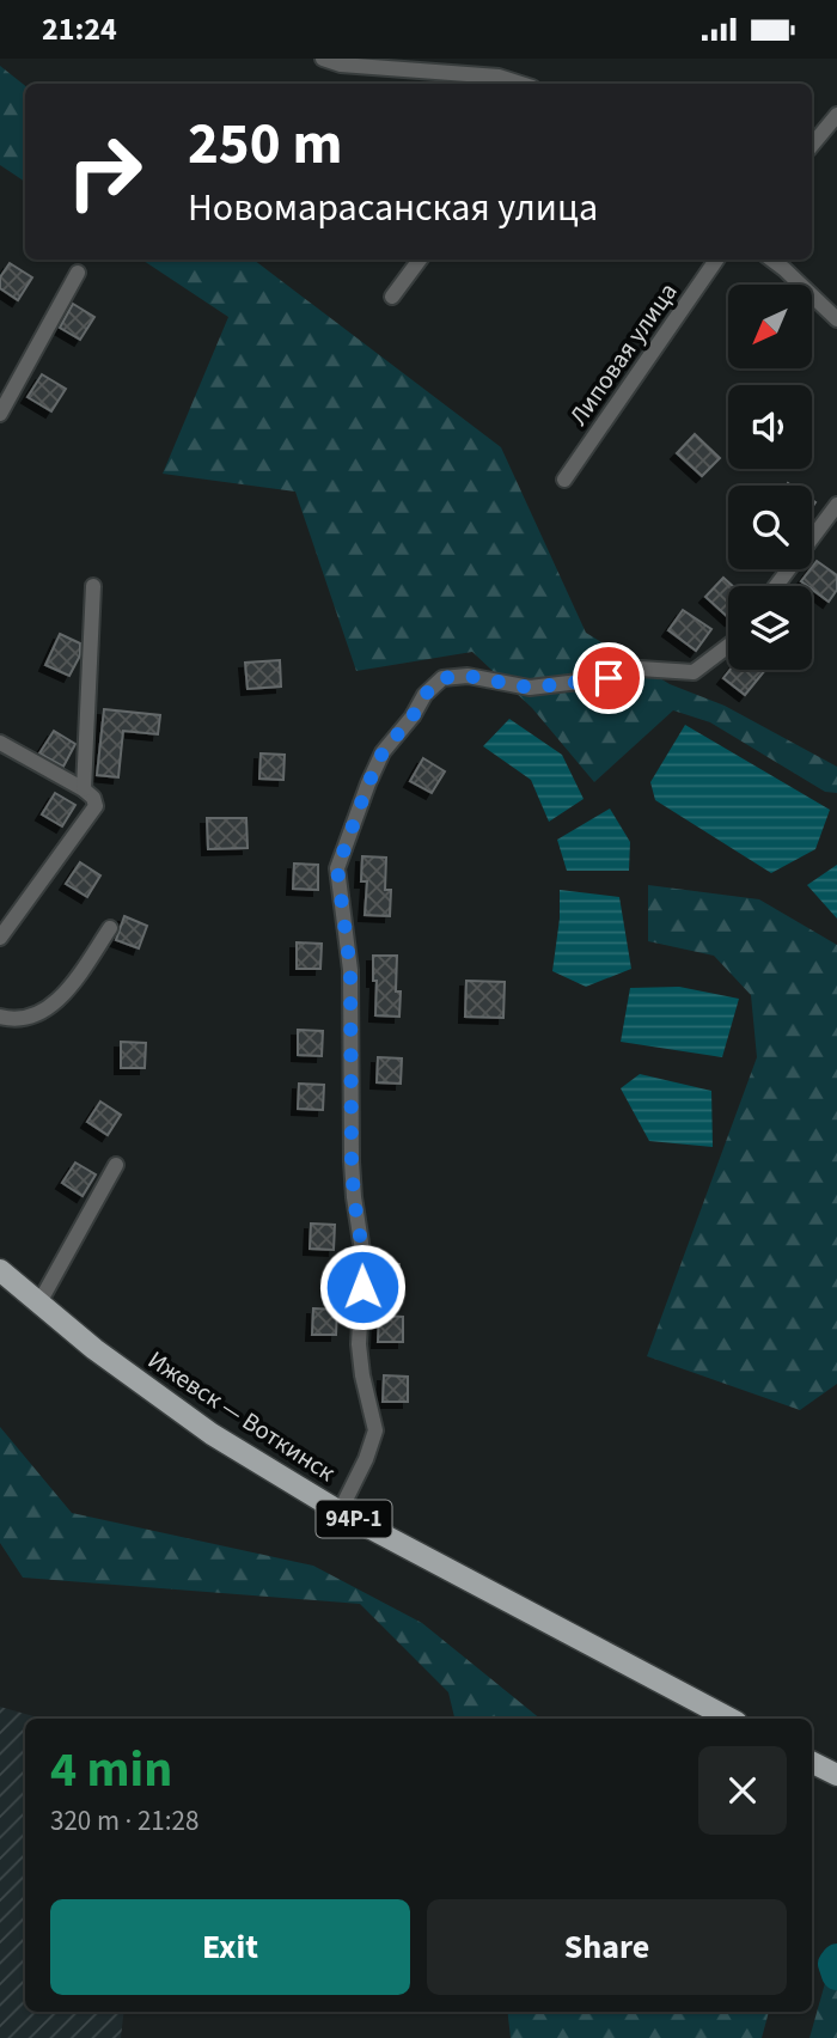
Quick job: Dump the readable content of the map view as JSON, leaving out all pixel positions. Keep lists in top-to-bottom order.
{
  "streets": {
    "main road": ["Ижевск — Воткинск", "94Р-1"],
    "street": ["Липовая улица"]
  },
  "north": "bottom left",
  "page": {
    "status": "21:24",
    "turn": ["250 m", "Новомарасанская улица"],
    "heading": ["4 min", "320 m · 21:28"],
    "buttons": ["Exit", "Share"]
  }
}
